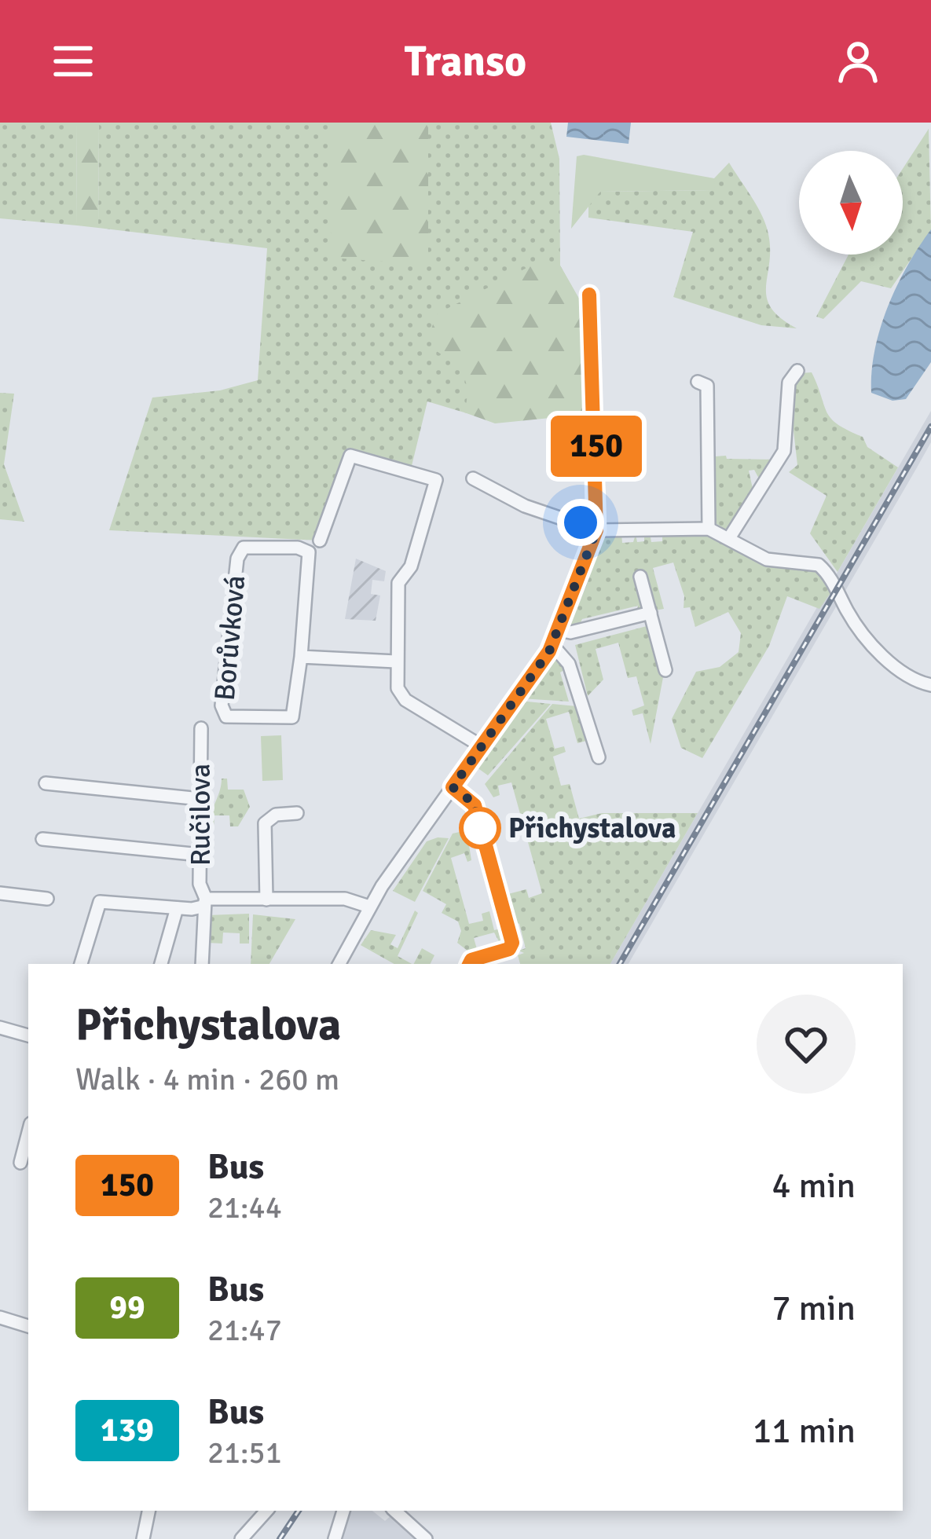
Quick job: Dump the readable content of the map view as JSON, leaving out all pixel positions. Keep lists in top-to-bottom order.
{
  "streets": {
    "street": ["Borůvková", "Ručilova"]
  },
  "places": ["Přichystalova"],
  "lines": ["bus line 150"],
  "north": "bottom",
  "page": {
    "header": "Transo",
    "on_map": "150",
    "heading": ["Přichystalova", "Walk · 4 min · 260 m"],
    "list": [
      {
        "mark": "150",
        "name": "Bus",
        "note": "21:44",
        "value": "4 min"
      },
      {
        "mark": "99",
        "name": "Bus",
        "note": "21:47",
        "value": "7 min"
      },
      {
        "mark": "139",
        "name": "Bus",
        "note": "21:51",
        "value": "11 min"
      }
    ]
  }
}
